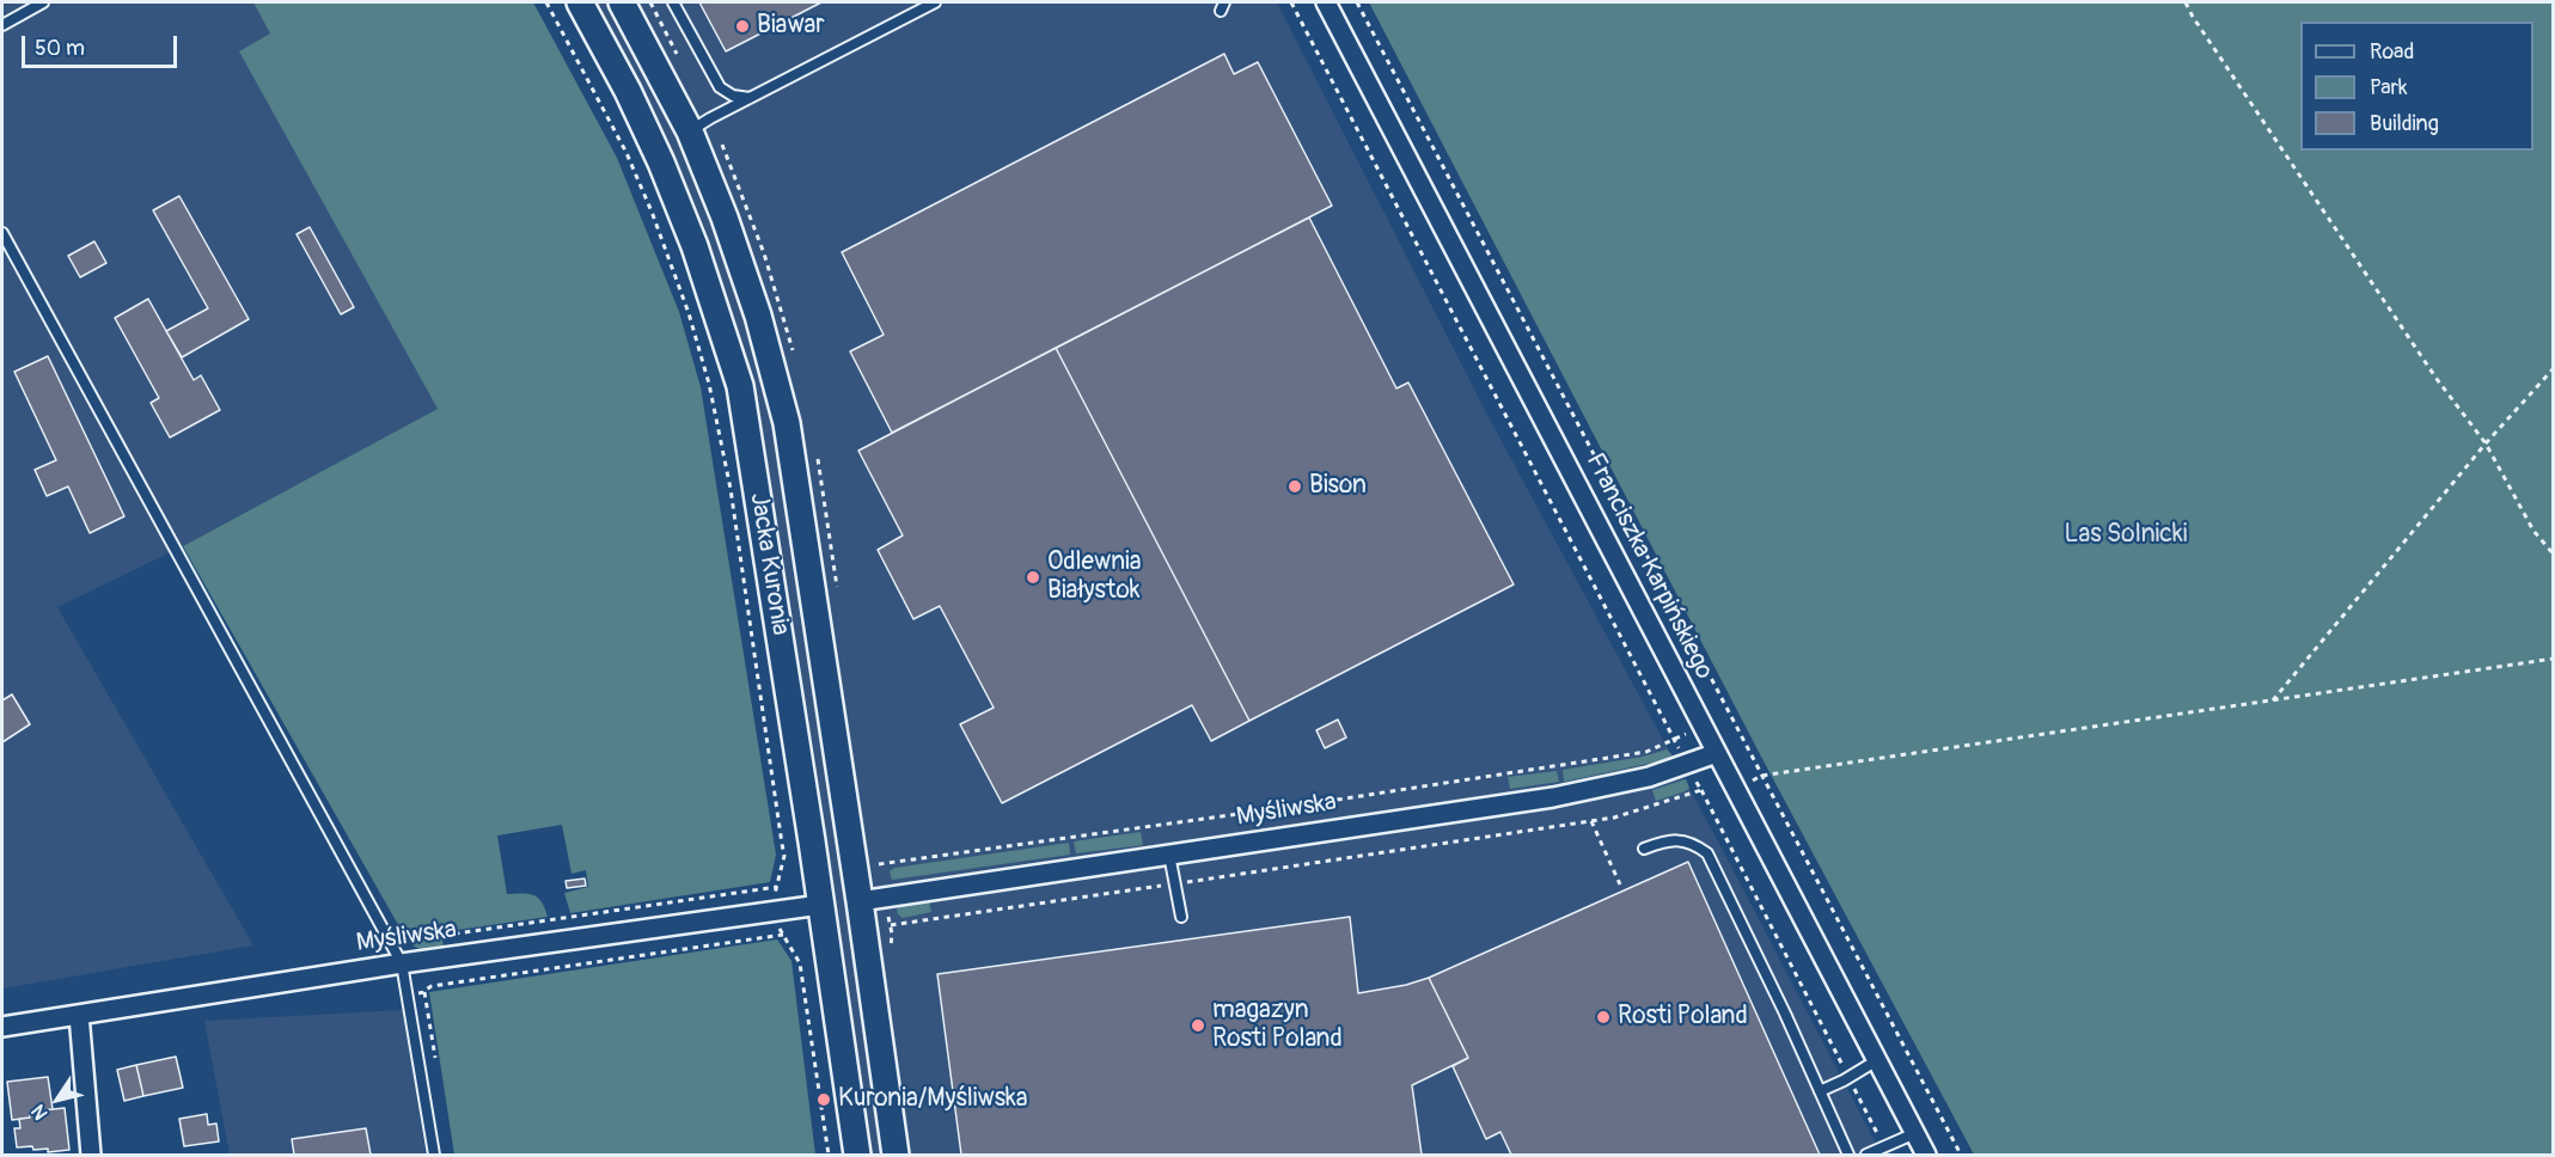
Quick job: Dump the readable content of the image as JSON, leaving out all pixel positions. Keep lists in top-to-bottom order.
{
  "streets": {
    "main road": ["Jacka Kuronia"],
    "street": ["Franciszka Karpińskiego", "Myśliwska"]
  },
  "crossings": [
    ["Jacka Kuronia", "Myśliwska"],
    ["Franciszka Karpińskiego", "Myśliwska"]
  ],
  "parks": ["Las Solnicki"],
  "places": [
    "Biawar",
    "Bison",
    "Odlewnia Białystok",
    "Rosti Poland",
    "magazyn Rosti Poland",
    "Kuronia/Myśliwska"
  ],
  "legend": ["Road", "Park", "Building"],
  "scale_bar": "50 m",
  "north": "bottom left"
}
